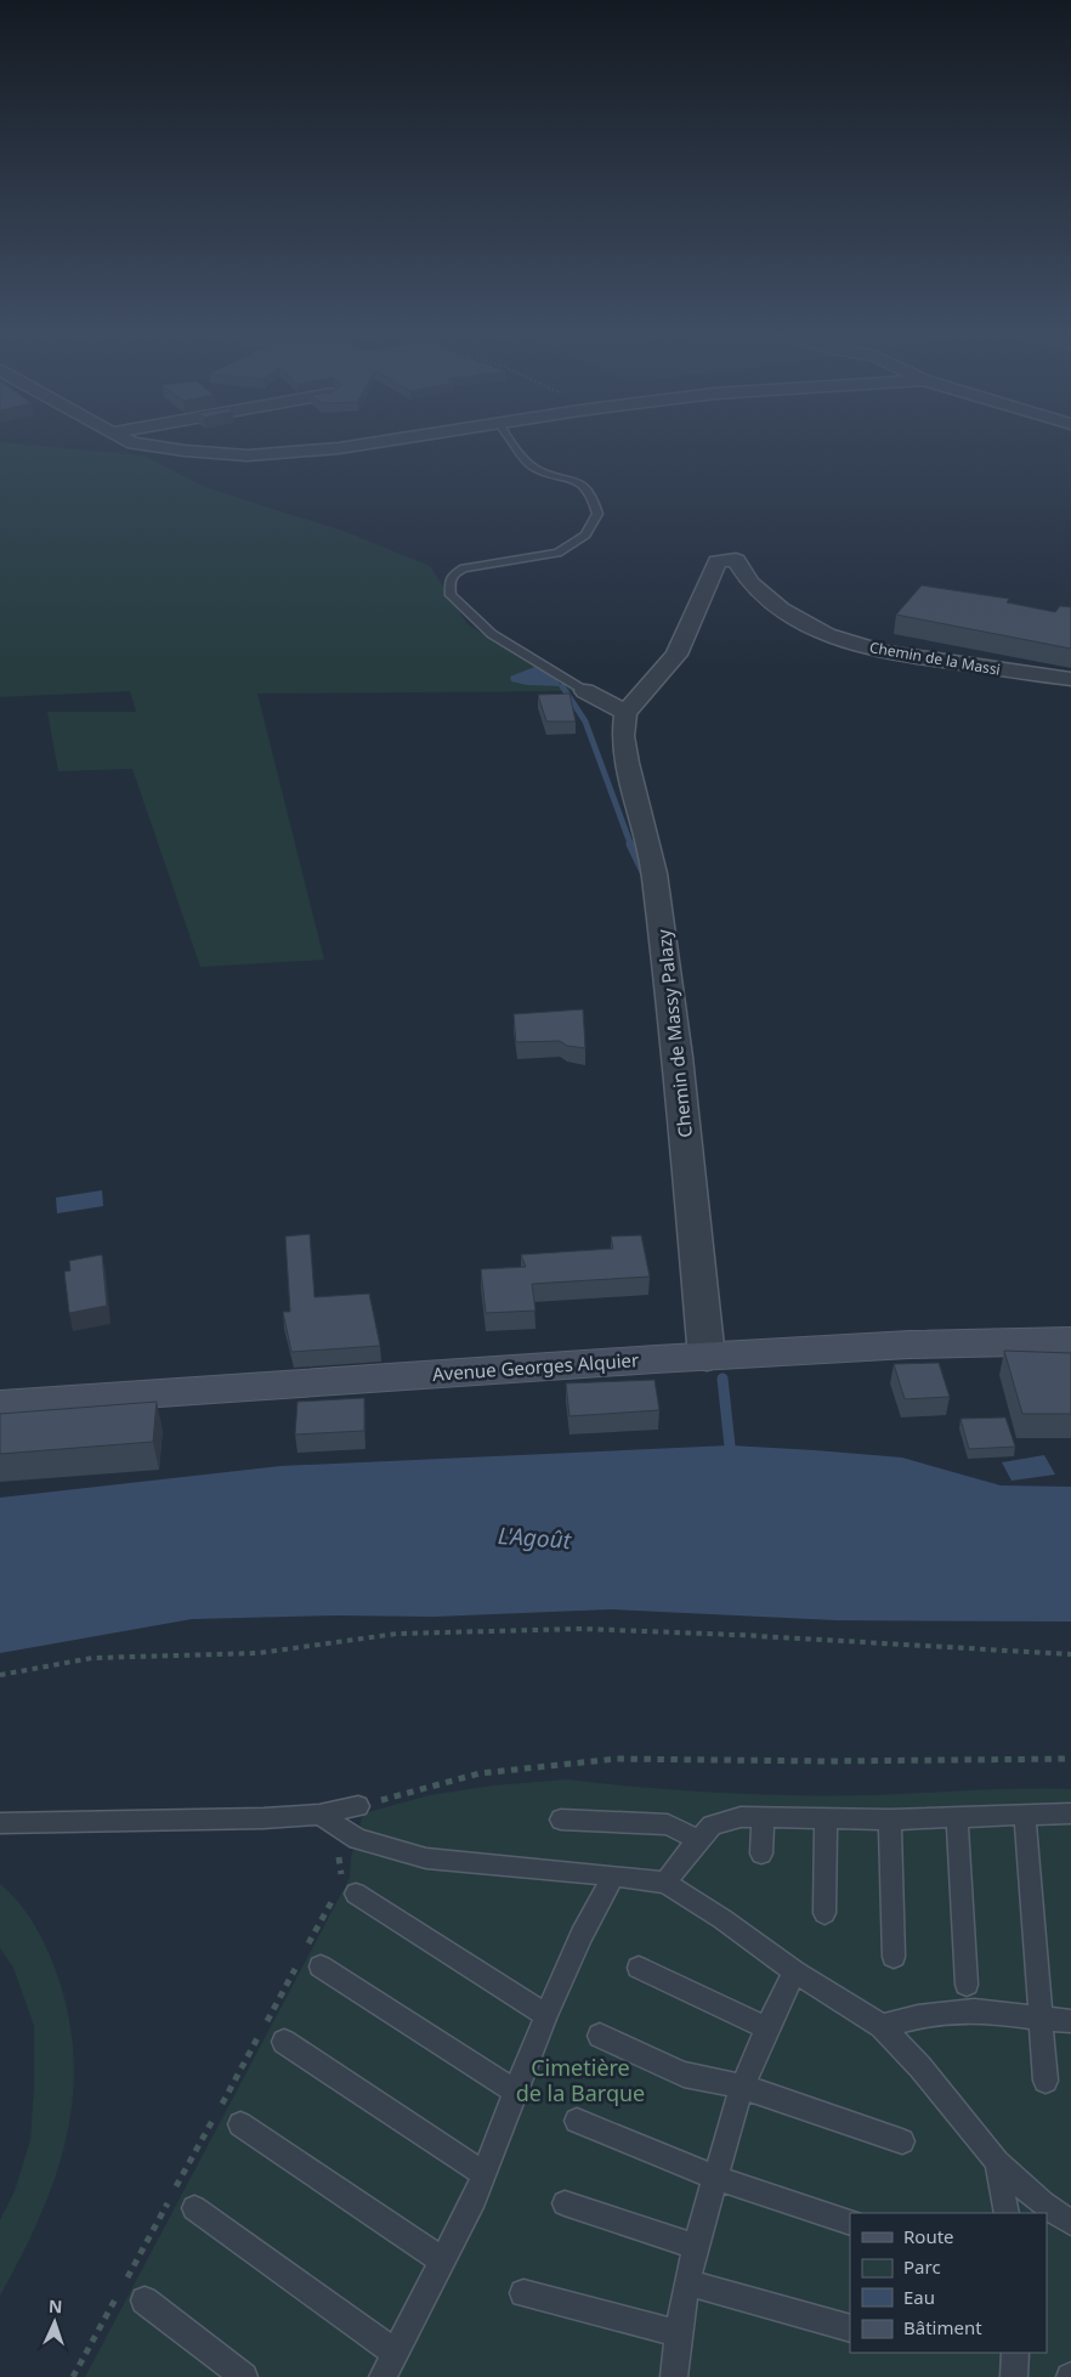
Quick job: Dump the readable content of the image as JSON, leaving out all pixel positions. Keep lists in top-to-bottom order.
{
  "streets": {
    "main road": ["Avenue Georges Alquier"],
    "street": ["Chemin de la Massi", "Chemin de Massy Palazy"]
  },
  "crossings": [
    ["Chemin de la Massi", "Chemin de Massy Palazy"],
    ["Chemin de Massy Palazy", "Avenue Georges Alquier"]
  ],
  "water": ["L'Agoût"],
  "parks": ["Cimetière de la Barque"],
  "legend": [
    "Route",
    "Parc",
    "Eau",
    "Bâtiment"
  ],
  "north": "top"
}
